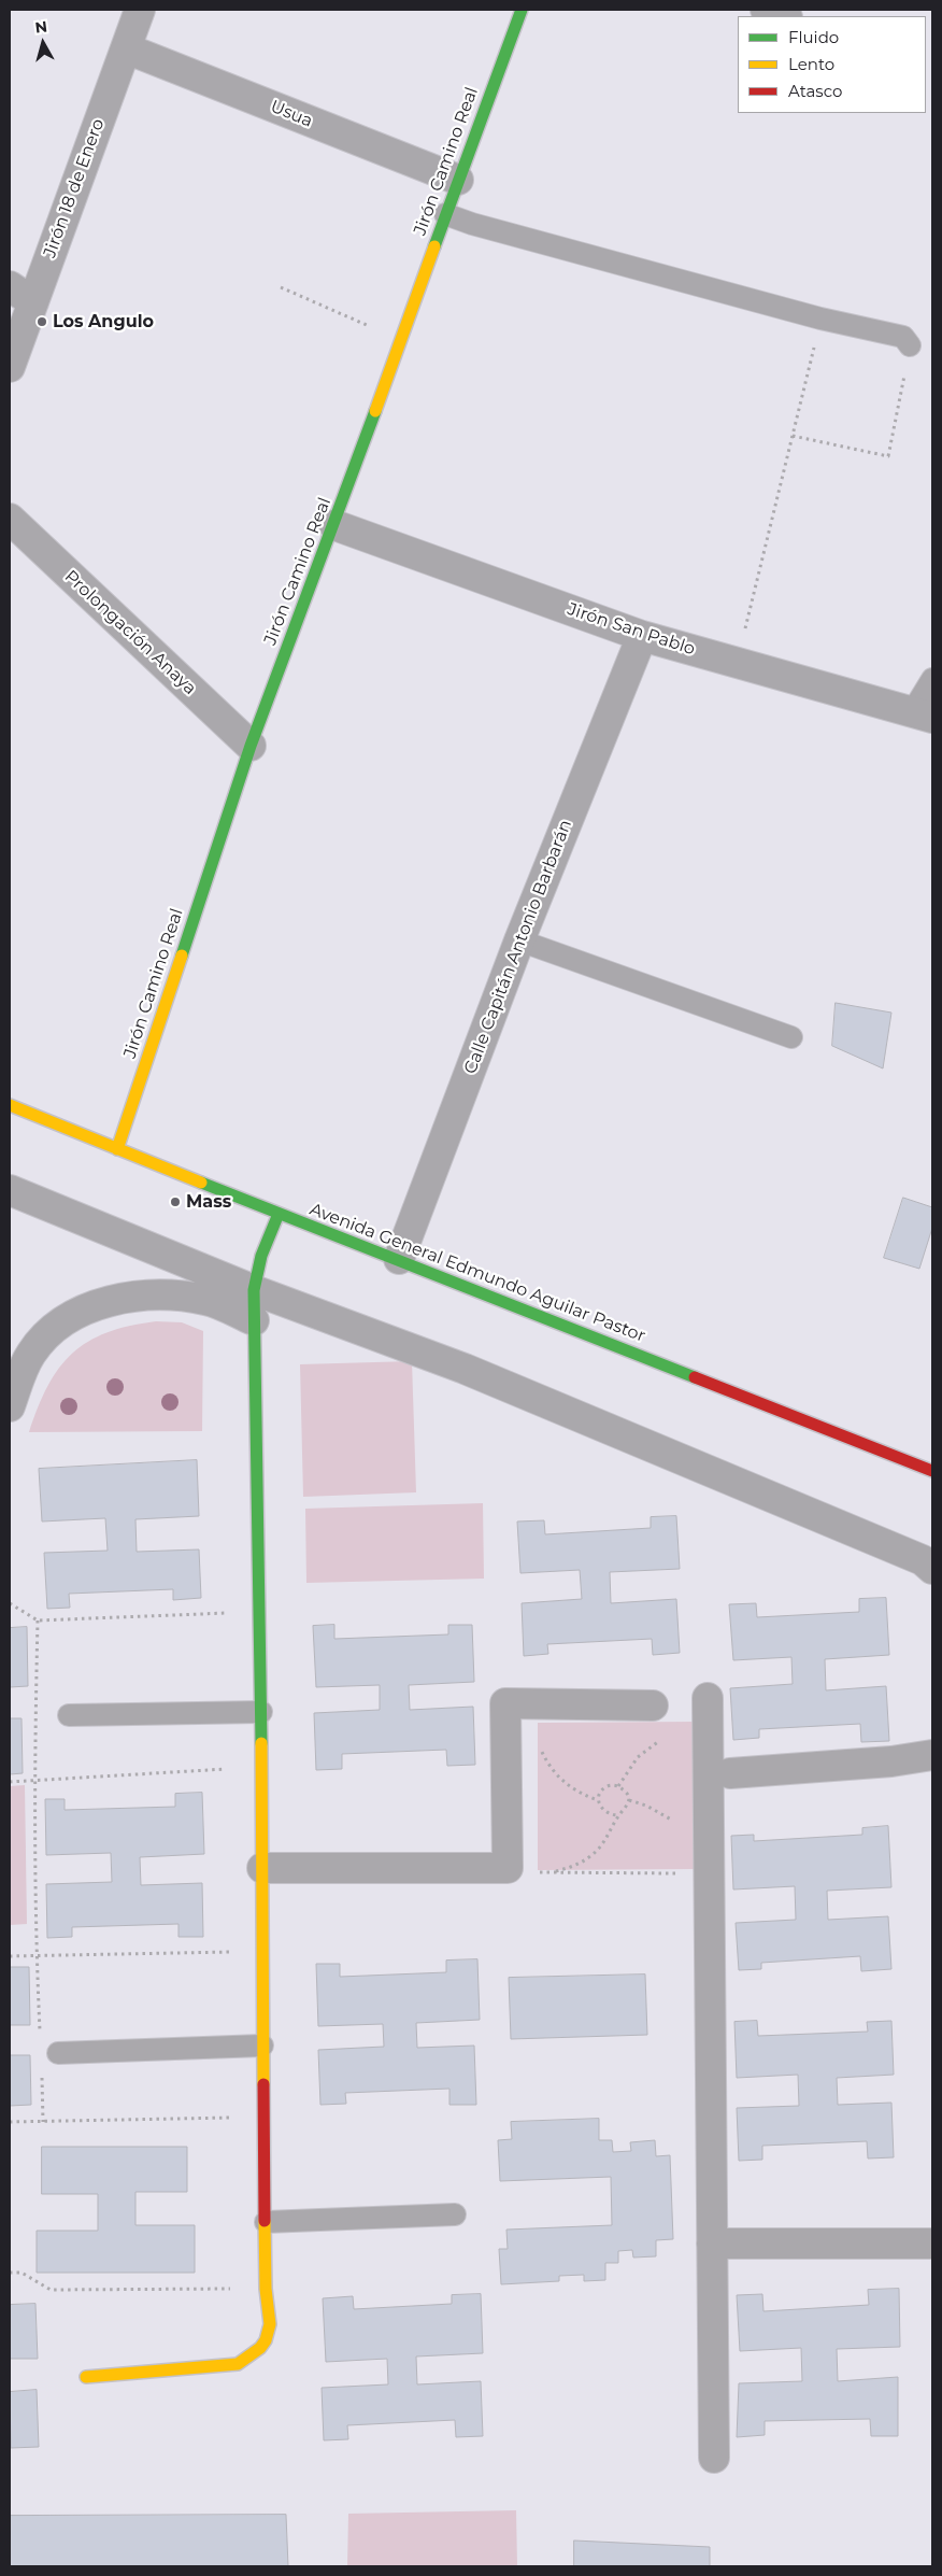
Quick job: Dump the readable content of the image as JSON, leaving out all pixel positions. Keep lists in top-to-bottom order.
{
  "streets": {
    "street": [
      "Usua",
      "Jirón Camino Real",
      "Jirón 18 de Enero",
      "Jirón San Pablo",
      "Prolongación Anaya",
      "Calle Capitán Antonio Barbarán",
      "Avenida General Edmundo Aguilar Pastor"
    ]
  },
  "crossings": [
    ["Usua", "Jirón Camino Real"],
    ["Usua", "Jirón 18 de Enero"],
    ["Jirón Camino Real", "Jirón San Pablo"],
    ["Jirón Camino Real", "Prolongación Anaya"],
    ["Jirón Camino Real", "Avenida General Edmundo Aguilar Pastor"],
    ["Jirón San Pablo", "Calle Capitán Antonio Barbarán"],
    ["Calle Capitán Antonio Barbarán", "Avenida General Edmundo Aguilar Pastor"]
  ],
  "places": ["Los Angulo", "Mass"],
  "legend": ["Fluido", "Lento", "Atasco"],
  "north": "top"
}
